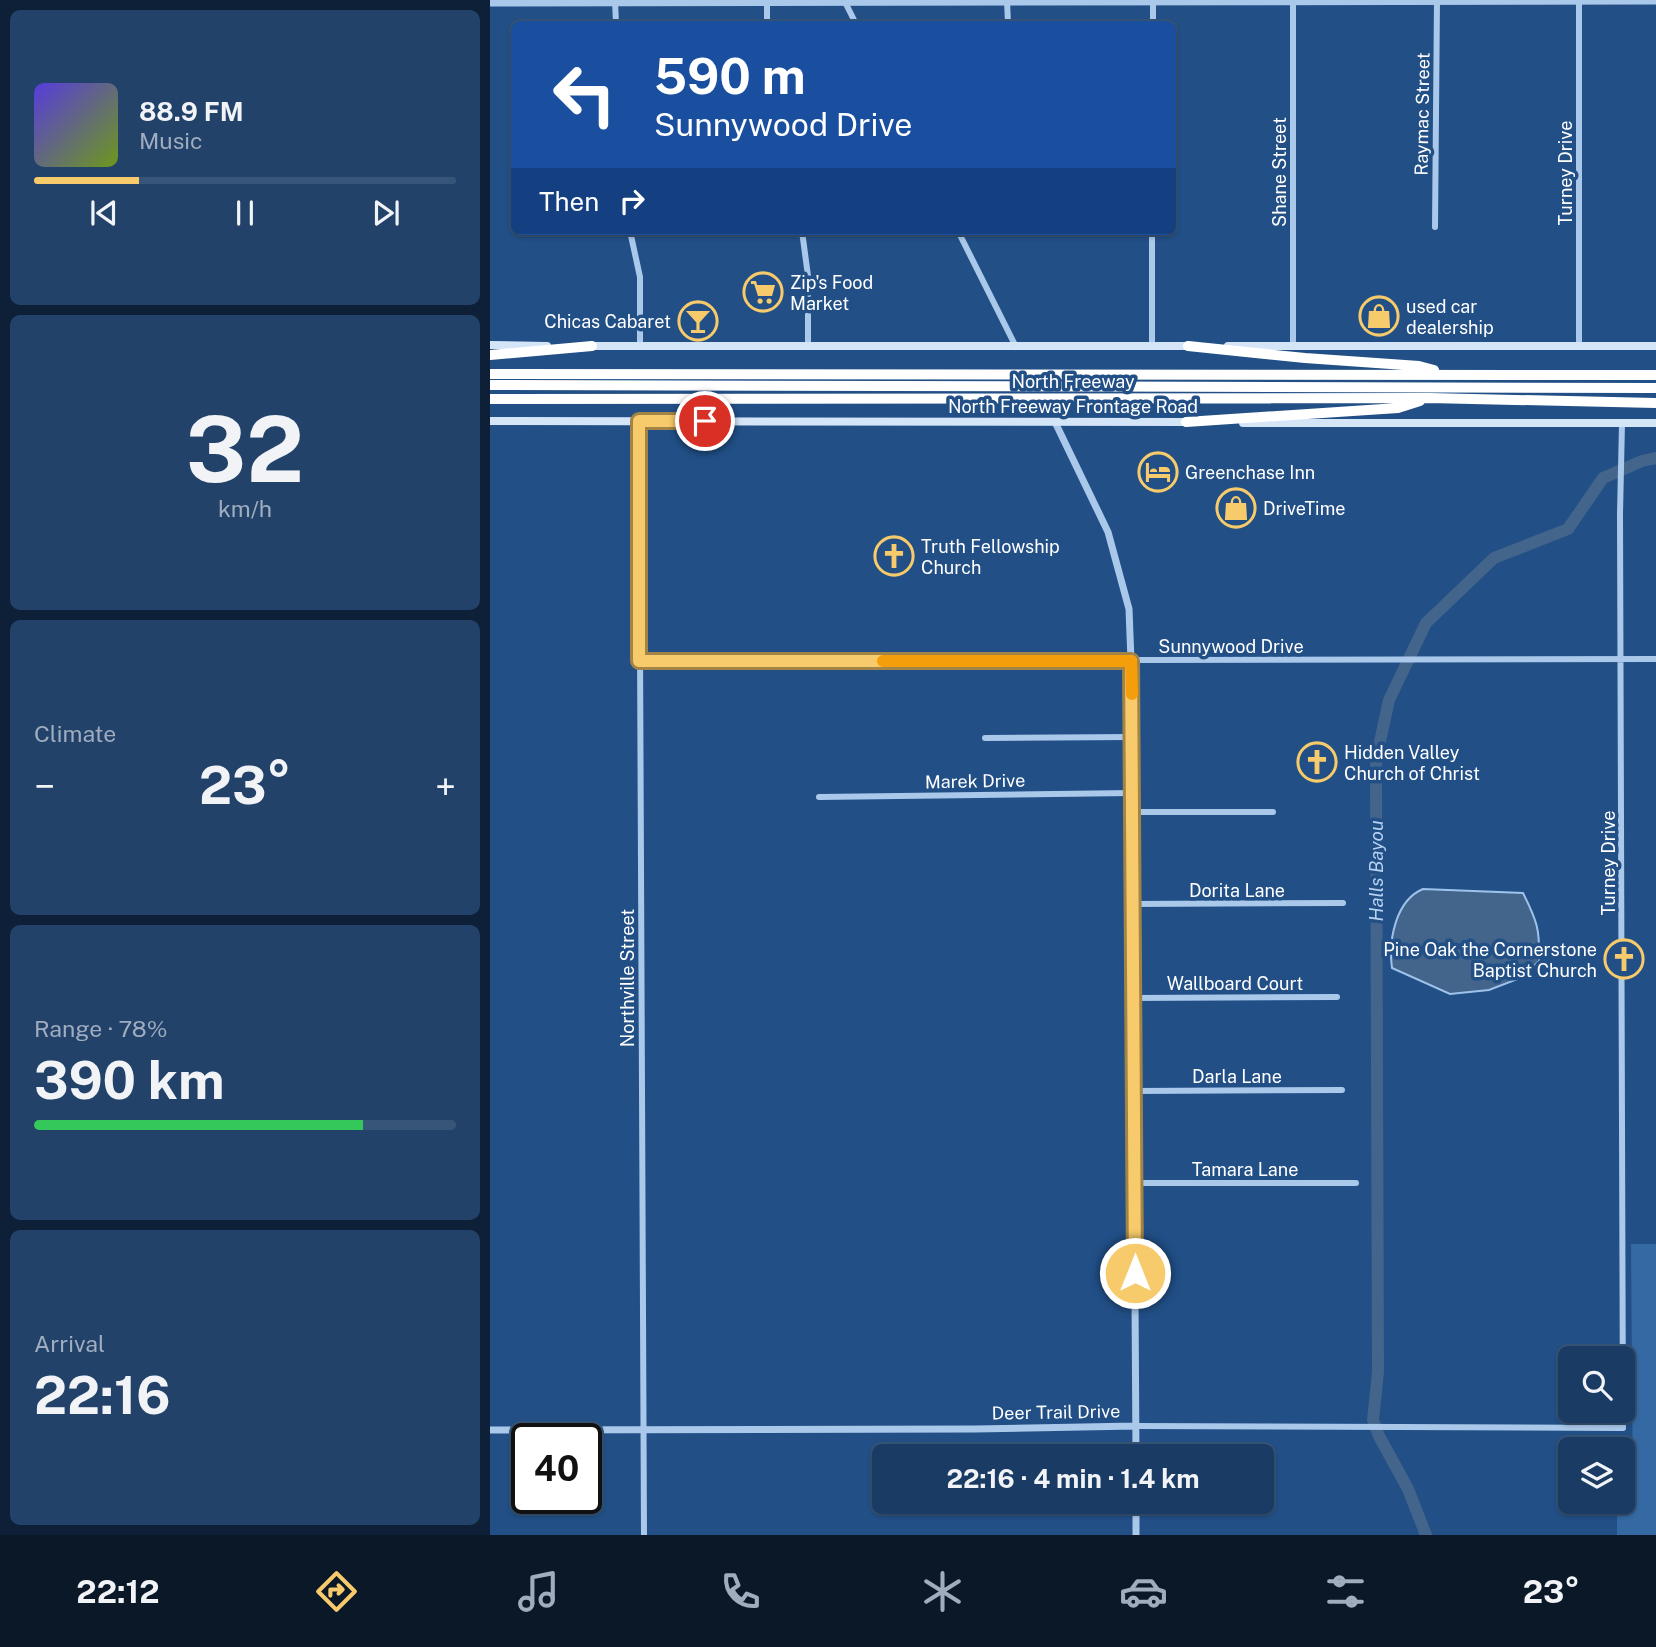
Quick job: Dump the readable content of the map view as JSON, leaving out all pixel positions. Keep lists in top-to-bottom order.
{
  "streets": {
    "highway": ["North Freeway"],
    "main road": ["North Freeway Frontage Road"],
    "street": [
      "Raymac Street",
      "Shane Street",
      "Turney Drive",
      "Sunnywood Drive",
      "Marek Drive",
      "Dorita Lane",
      "Northville Street",
      "Wallboard Court",
      "Darla Lane",
      "Tamara Lane",
      "Deer Trail Drive"
    ]
  },
  "crossings": [
    ["Turney Drive", "North Freeway Frontage Road"],
    ["Turney Drive", "Sunnywood Drive"],
    ["Turney Drive", "Deer Trail Drive"],
    ["North Freeway Frontage Road", "Northville Street"],
    ["Sunnywood Drive", "Northville Street"],
    ["Northville Street", "Deer Trail Drive"]
  ],
  "water": ["Halls Bayou"],
  "places": {
    "supermarket": ["Zip's Food Market"],
    "shop": ["used car dealership", "DriveTime"],
    "bar": ["Chicas Cabaret"],
    "hotel": ["Greenchase Inn"],
    "church": ["Truth Fellowship Church", "Hidden Valley Church of Christ", "Pine Oak the Cornerstone Baptist Church"]
  },
  "page": {
    "turn": ["590 m", "Sunnywood Drive"],
    "song": ["88.9 FM", "Music"],
    "then": "Then",
    "tile": [
      ["32", "km/h"],
      "Climate",
      ["Range · 78%", "390 km"],
      ["Arrival", "22:16"]
    ],
    "heat": ["−", "23°", "+"],
    "limit": "40",
    "trip": "22:16 · 4 min · 1.4 km",
    "tabs": ["22:12", "23°"]
  }
}
